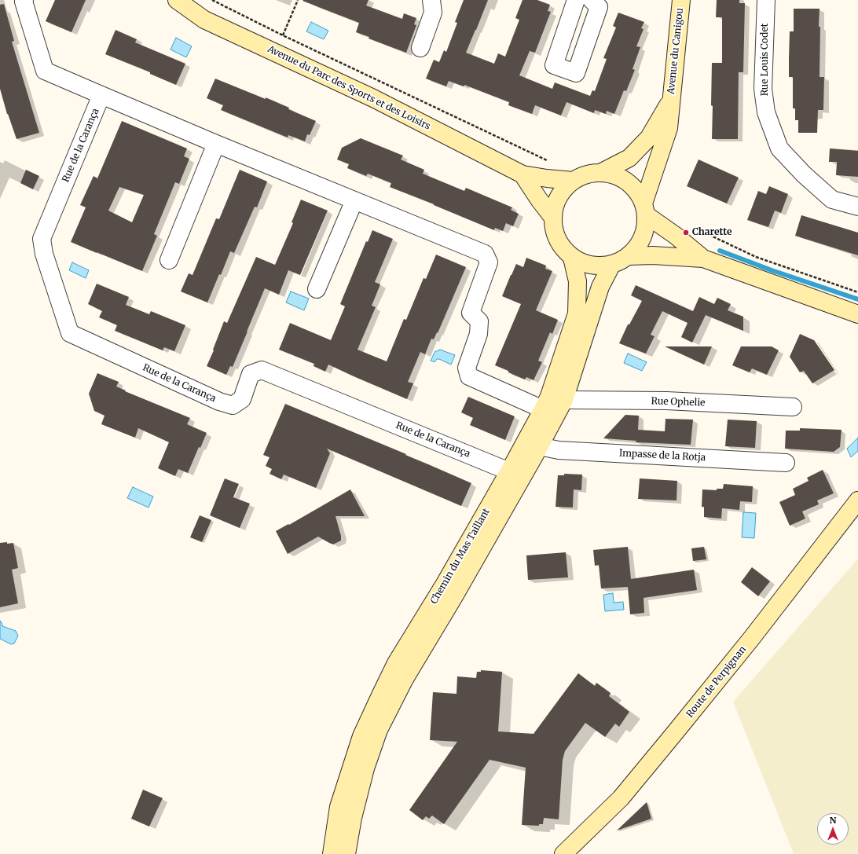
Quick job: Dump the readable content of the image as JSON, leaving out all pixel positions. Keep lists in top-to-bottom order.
{
  "streets": {
    "main road": [
      "Avenue du Canigou",
      "Avenue du Parc des Sports et des Loisirs",
      "Chemin du Mas Taillant",
      "Route de Perpignan"
    ],
    "street": [
      "Rue Louis Codet",
      "Rue de la Carança",
      "Rue Ophelie",
      "Impasse de la Rotja"
    ]
  },
  "crossings": [
    ["Avenue du Canigou", "Avenue du Parc des Sports et des Loisirs"],
    ["Avenue du Canigou", "Chemin du Mas Taillant"],
    ["Avenue du Parc des Sports et des Loisirs", "Chemin du Mas Taillant"],
    ["Rue de la Carança", "Chemin du Mas Taillant"],
    ["Rue Ophelie", "Chemin du Mas Taillant"],
    ["Impasse de la Rotja", "Chemin du Mas Taillant"]
  ],
  "places": ["Charette"],
  "north": "top"
}
